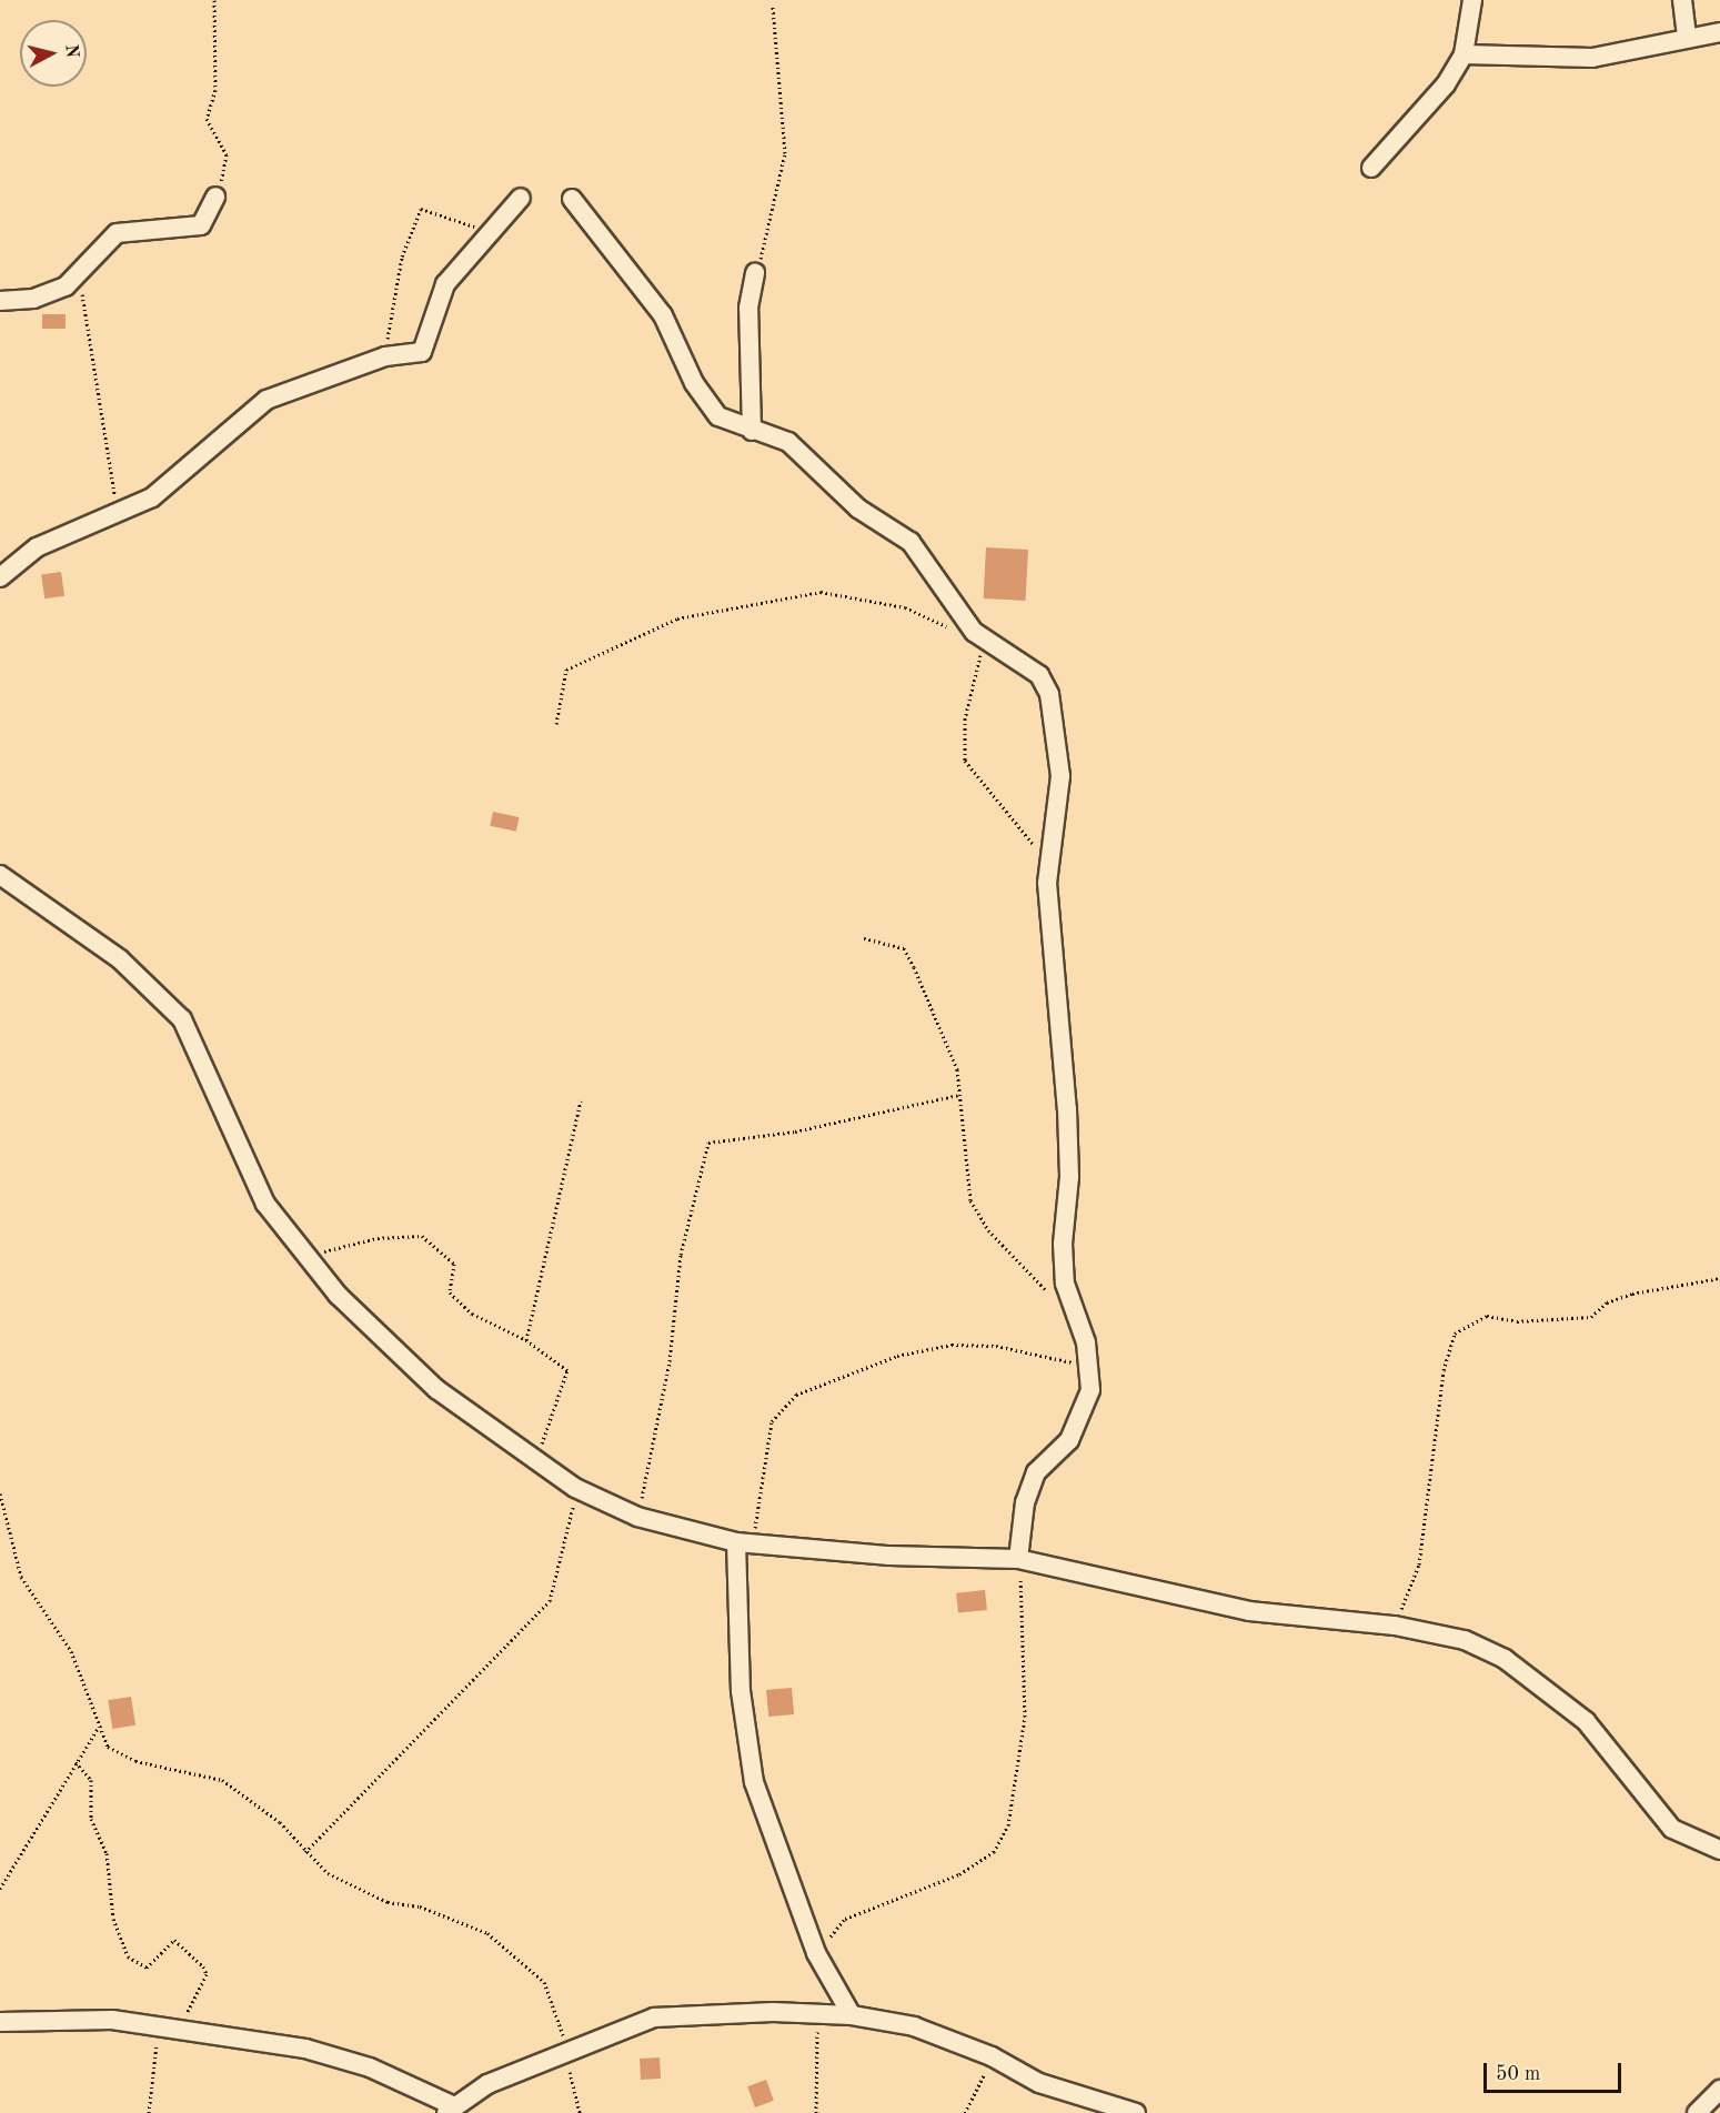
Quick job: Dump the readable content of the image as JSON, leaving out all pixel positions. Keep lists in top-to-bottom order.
{
  "scale_bar": "50 m",
  "north": "right"
}
